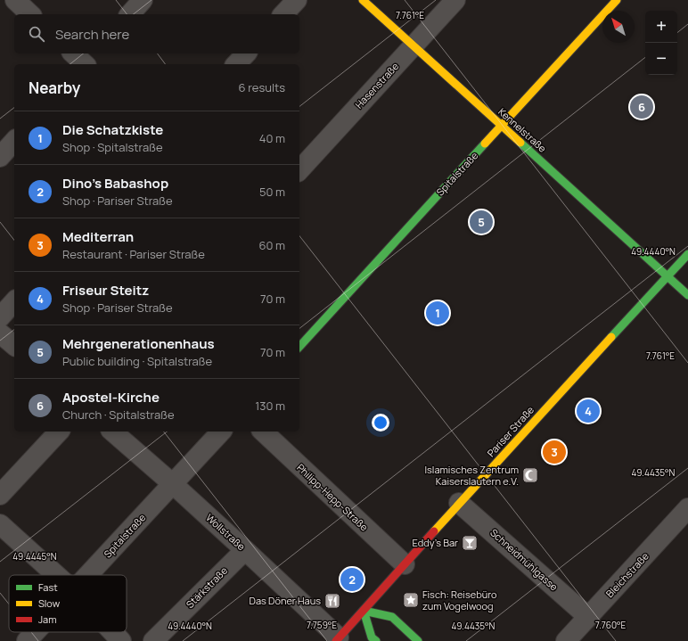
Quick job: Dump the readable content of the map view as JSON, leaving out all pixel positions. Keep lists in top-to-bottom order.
{
  "streets": {
    "street": [
      "Hasenstraße",
      "Kennelstraße",
      "Spitalstraße",
      "Pariser Straße",
      "Philipp-Hepp-Straße",
      "Wollstraße",
      "Schneidmühlgasse",
      "Bleichstraße",
      "Stärkstraße"
    ]
  },
  "crossings": [
    ["Hasenstraße", "Kennelstraße"],
    ["Kennelstraße", "Spitalstraße"],
    ["Kennelstraße", "Pariser Straße"],
    ["Spitalstraße", "Wollstraße"],
    ["Pariser Straße", "Philipp-Hepp-Straße"],
    ["Pariser Straße", "Wollstraße"],
    ["Pariser Straße", "Schneidmühlgasse"],
    ["Wollstraße", "Stärkstraße"],
    ["Schneidmühlgasse", "Bleichstraße"]
  ],
  "places": {
    "mosque": ["Islamisches Zentrum Kaiserslautern e.V."],
    "bar": ["Eddy's Bar"],
    "place": ["Fisch: Reisebüro zum Vogelwoog"],
    "restaurant": ["Das Döner Haus"]
  },
  "legend": ["Fast", "Slow", "Jam"],
  "north": "top left",
  "page": {
    "map_buttons": ["+", "−"],
    "search": "Search here",
    "heading": ["Nearby", "6 results"],
    "pins": [
      "6",
      "5",
      "1",
      "4",
      "3",
      "2"
    ],
    "list": [
      {
        "mark": "1",
        "name": "Die Schatzkiste",
        "note": "Shop · Spitalstraße",
        "value": "40 m"
      },
      {
        "mark": "2",
        "name": "Dino's Babashop",
        "note": "Shop · Pariser Straße",
        "value": "50 m"
      },
      {
        "mark": "3",
        "name": "Mediterran",
        "note": "Restaurant · Pariser Straße",
        "value": "60 m"
      },
      {
        "mark": "4",
        "name": "Friseur Steitz",
        "note": "Shop · Pariser Straße",
        "value": "70 m"
      },
      {
        "mark": "5",
        "name": "Mehrgenerationenhaus",
        "note": "Public building · Spitalstraße",
        "value": "70 m"
      },
      {
        "mark": "6",
        "name": "Apostel-Kirche",
        "note": "Church · Spitalstraße",
        "value": "130 m"
      }
    ]
  },
  "coordinates": [
    "7.761°E",
    "49.4440°N",
    "49.4435°N",
    "49.4445°N",
    "7.759°E",
    "7.760°E"
  ]
}
